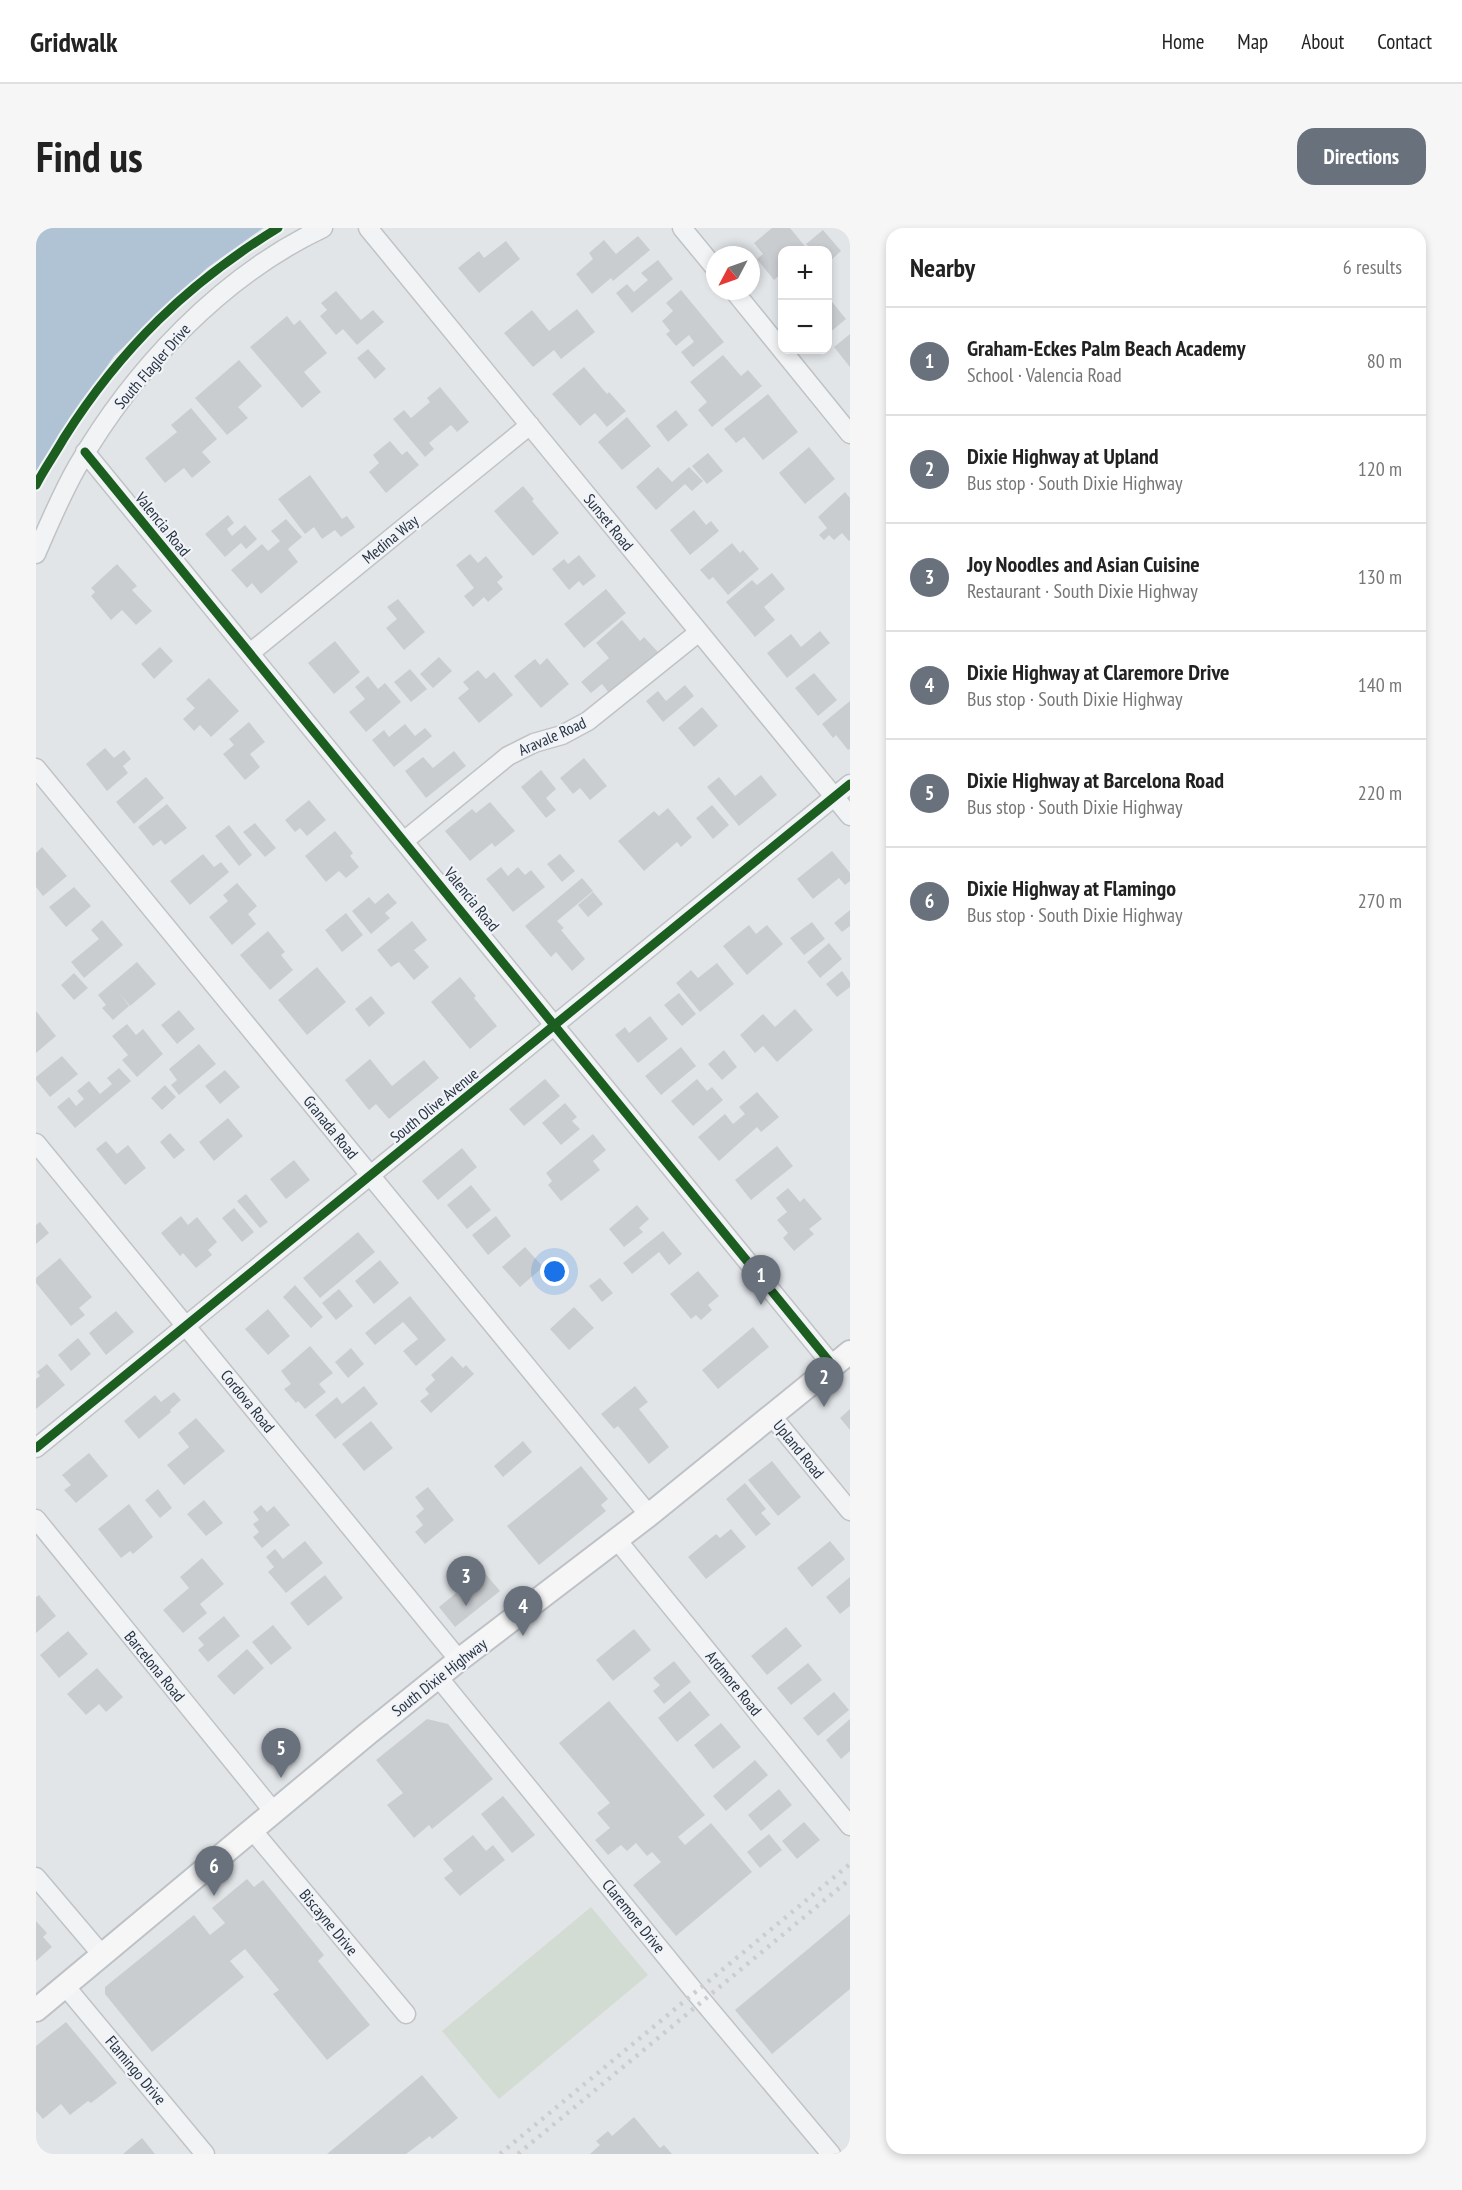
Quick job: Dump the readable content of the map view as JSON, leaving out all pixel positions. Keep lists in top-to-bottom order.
{
  "streets": {
    "main road": ["South Dixie Highway"],
    "street": [
      "South Flagler Drive",
      "Sunset Road",
      "Valencia Road",
      "Medina Way",
      "Aravale Road",
      "South Olive Avenue",
      "Granada Road",
      "Cordova Road",
      "Upland Road",
      "Barcelona Road",
      "Ardmore Road",
      "Claremore Drive",
      "Biscayne Drive",
      "Flamingo Drive"
    ]
  },
  "crossings": [
    ["South Flagler Drive", "Valencia Road"],
    ["Sunset Road", "Medina Way"],
    ["Sunset Road", "Aravale Road"],
    ["Sunset Road", "South Olive Avenue"],
    ["Valencia Road", "Medina Way"],
    ["Valencia Road", "Aravale Road"],
    ["Valencia Road", "South Olive Avenue"],
    ["Valencia Road", "South Dixie Highway"],
    ["South Olive Avenue", "Granada Road"],
    ["South Olive Avenue", "Cordova Road"],
    ["Granada Road", "South Dixie Highway"],
    ["Cordova Road", "South Dixie Highway"],
    ["Upland Road", "South Dixie Highway"],
    ["Barcelona Road", "South Dixie Highway"],
    ["South Dixie Highway", "Ardmore Road"],
    ["South Dixie Highway", "Claremore Drive"],
    ["South Dixie Highway", "Biscayne Drive"],
    ["South Dixie Highway", "Flamingo Drive"]
  ],
  "north": "bottom left",
  "page": {
    "header": "Gridwalk",
    "nav": [
      "Home",
      "Map",
      "About",
      "Contact"
    ],
    "buttons": "Directions",
    "title": "Find us",
    "heading": ["Nearby", "6 results"],
    "map_buttons": ["+", "−"],
    "list": [
      {
        "mark": "1",
        "name": "Graham-Eckes Palm Beach Academy",
        "note": "School · Valencia Road",
        "value": "80 m"
      },
      {
        "mark": "2",
        "name": "Dixie Highway at Upland",
        "note": "Bus stop · South Dixie Highway",
        "value": "120 m"
      },
      {
        "mark": "3",
        "name": "Joy Noodles and Asian Cuisine",
        "note": "Restaurant · South Dixie Highway",
        "value": "130 m"
      },
      {
        "mark": "4",
        "name": "Dixie Highway at Claremore Drive",
        "note": "Bus stop · South Dixie Highway",
        "value": "140 m"
      },
      {
        "mark": "5",
        "name": "Dixie Highway at Barcelona Road",
        "note": "Bus stop · South Dixie Highway",
        "value": "220 m"
      },
      {
        "mark": "6",
        "name": "Dixie Highway at Flamingo",
        "note": "Bus stop · South Dixie Highway",
        "value": "270 m"
      }
    ],
    "pins": [
      "1",
      "2",
      "3",
      "4",
      "5",
      "6"
    ]
  }
}
